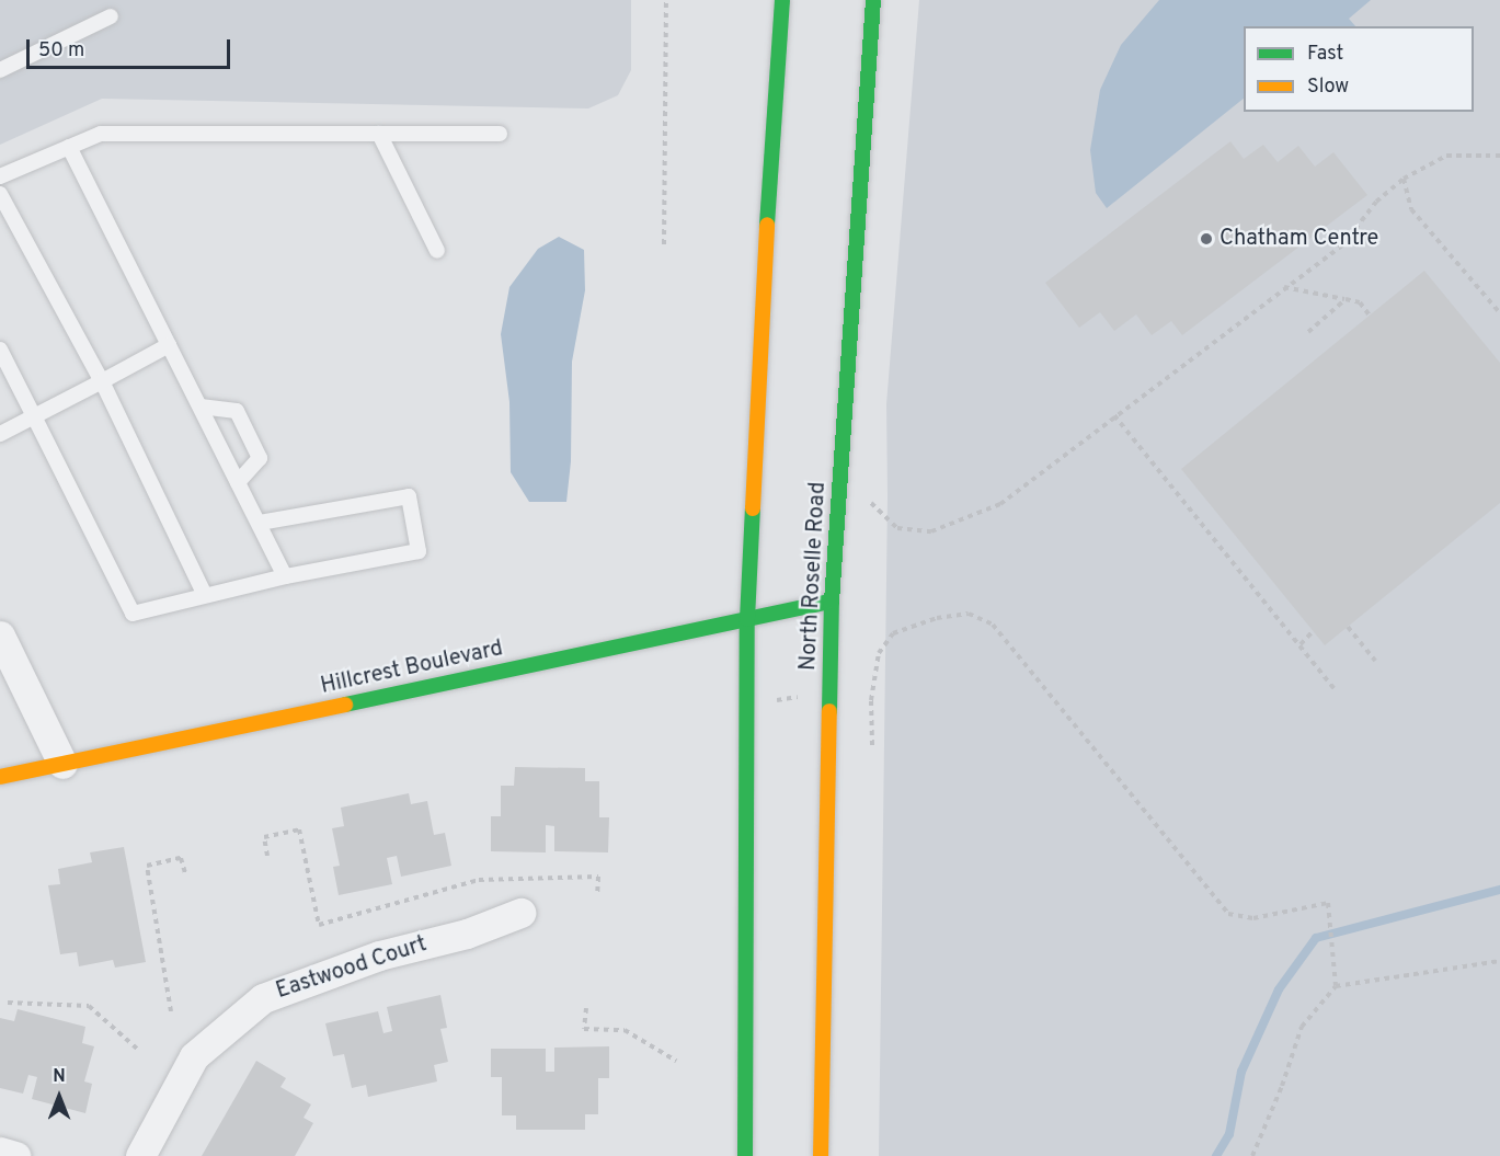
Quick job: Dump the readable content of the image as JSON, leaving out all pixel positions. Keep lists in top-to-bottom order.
{
  "streets": {
    "main road": ["North Roselle Road", "Hillcrest Boulevard"],
    "street": ["Eastwood Court"]
  },
  "crossings": [
    ["North Roselle Road", "Hillcrest Boulevard"]
  ],
  "places": ["Chatham Centre"],
  "legend": ["Fast", "Slow"],
  "scale_bar": "50 m",
  "north": "top"
}
